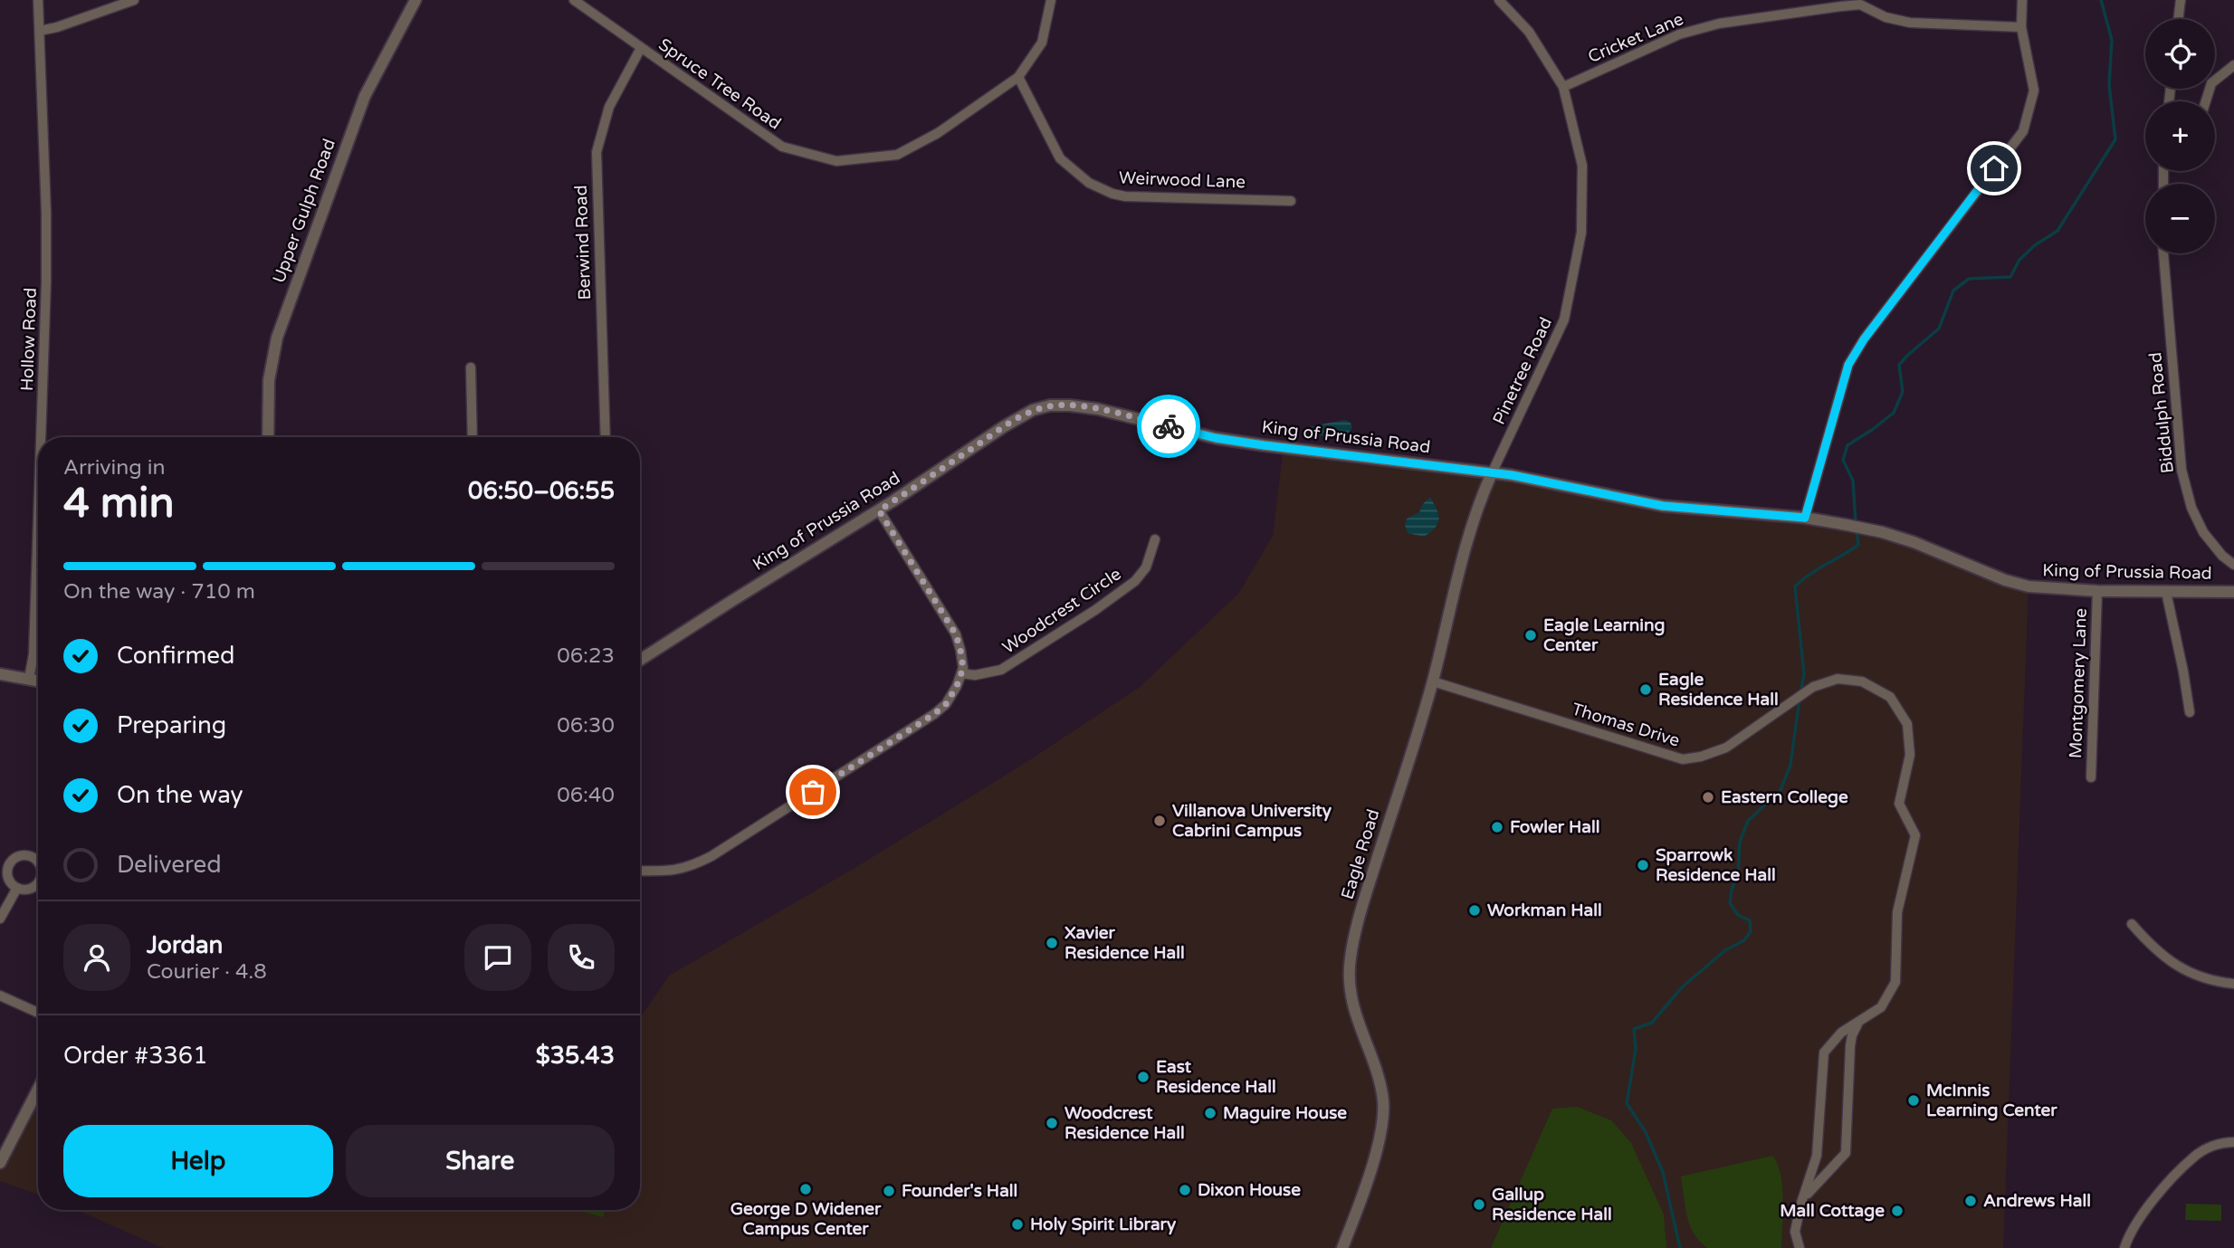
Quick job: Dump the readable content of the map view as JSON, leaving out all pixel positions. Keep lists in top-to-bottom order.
{
  "streets": {
    "street": [
      "Cricket Lane",
      "Spruce Tree Road",
      "Weirwood Lane",
      "Upper Gulph Road",
      "Berwind Road",
      "Hollow Road",
      "Pinetree Road",
      "Biddulph Road",
      "King of Prussia Road",
      "Woodcrest Circle",
      "Montgomery Lane",
      "Thomas Drive",
      "Eagle Road"
    ]
  },
  "crossings": [
    ["Cricket Lane", "Pinetree Road"],
    ["Spruce Tree Road", "Weirwood Lane"],
    ["Spruce Tree Road", "Berwind Road"],
    ["Pinetree Road", "King of Prussia Road"],
    ["Pinetree Road", "Eagle Road"],
    ["King of Prussia Road", "Montgomery Lane"],
    ["King of Prussia Road", "Eagle Road"],
    ["Thomas Drive", "Eagle Road"]
  ],
  "places": [
    "Eagle Learning Center",
    "Eagle Residence Hall",
    "Eastern College",
    "Villanova University Cabrini Campus",
    "Fowler Hall",
    "Sparrowk Residence Hall",
    "Workman Hall",
    "Xavier Residence Hall",
    "East Residence Hall",
    "McInnis Learning Center",
    "Maguire House",
    "Woodcrest Residence Hall",
    "George D Widener Campus Center",
    "Dixon House",
    "Founder's Hall",
    "Andrews Hall",
    "Gallup Residence Hall",
    "Mall Cottage",
    "Holy Spirit Library"
  ],
  "page": {
    "map_buttons": ["+", "−"],
    "heading": ["4 min", "Arriving in", "06:50–06:55"],
    "panel": [
      "Jordan",
      "Courier · 4.8",
      "Order #3361",
      "$35.43"
    ],
    "bar": "On the way · 710 m",
    "list": [
      ["Confirmed", "06:23"],
      ["Preparing", "06:30"],
      ["On the way", "06:40"],
      "Delivered"
    ],
    "buttons": ["Help", "Share"]
  }
}
